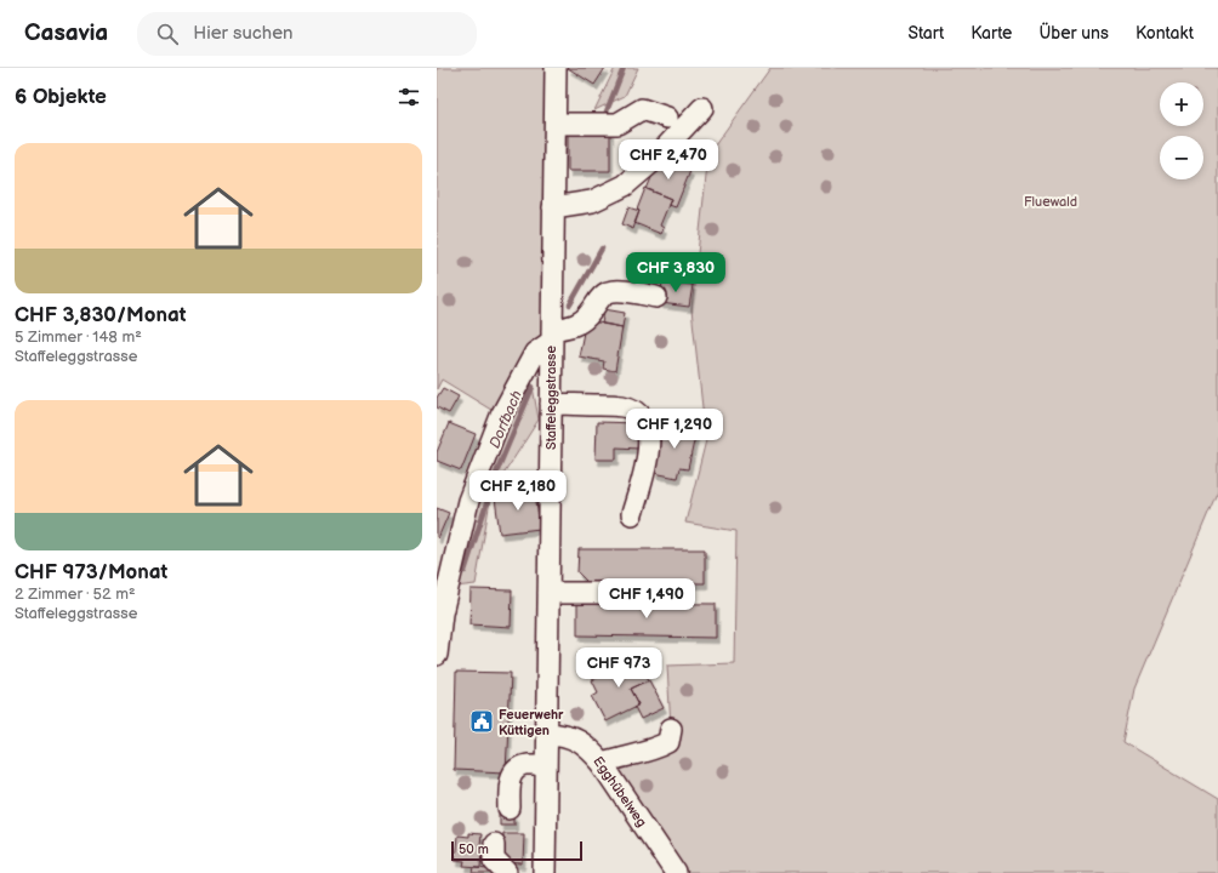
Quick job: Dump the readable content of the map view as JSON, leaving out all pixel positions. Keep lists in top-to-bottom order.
{
  "streets": {
    "street": ["Staffeleggstrasse", "Egghübelweg"]
  },
  "crossings": [
    ["Staffeleggstrasse", "Egghübelweg"]
  ],
  "water": ["Dorfbach"],
  "parks": ["Fluewald"],
  "places": {
    "public building": ["Feuerwehr Küttigen"]
  },
  "scale_bar": "50 m",
  "page": {
    "header": "Casavia",
    "search": "Hier suchen",
    "nav": [
      "Start",
      "Karte",
      "Über uns",
      "Kontakt"
    ],
    "heading": "6 Objekte",
    "map_buttons": ["+", "−"],
    "list": [
      {
        "name": "CHF 3,830/Monat",
        "note": "5 Zimmer · 148 m² · Staffeleggstrasse"
      },
      {
        "name": "CHF 973/Monat",
        "note": "2 Zimmer · 52 m² · Staffeleggstrasse"
      }
    ],
    "price": [
      "CHF 2,470",
      "CHF 3,830",
      "CHF 1,290",
      "CHF 2,180",
      "CHF 1,490",
      "CHF 973"
    ],
    "scale": "50 m"
  }
}
